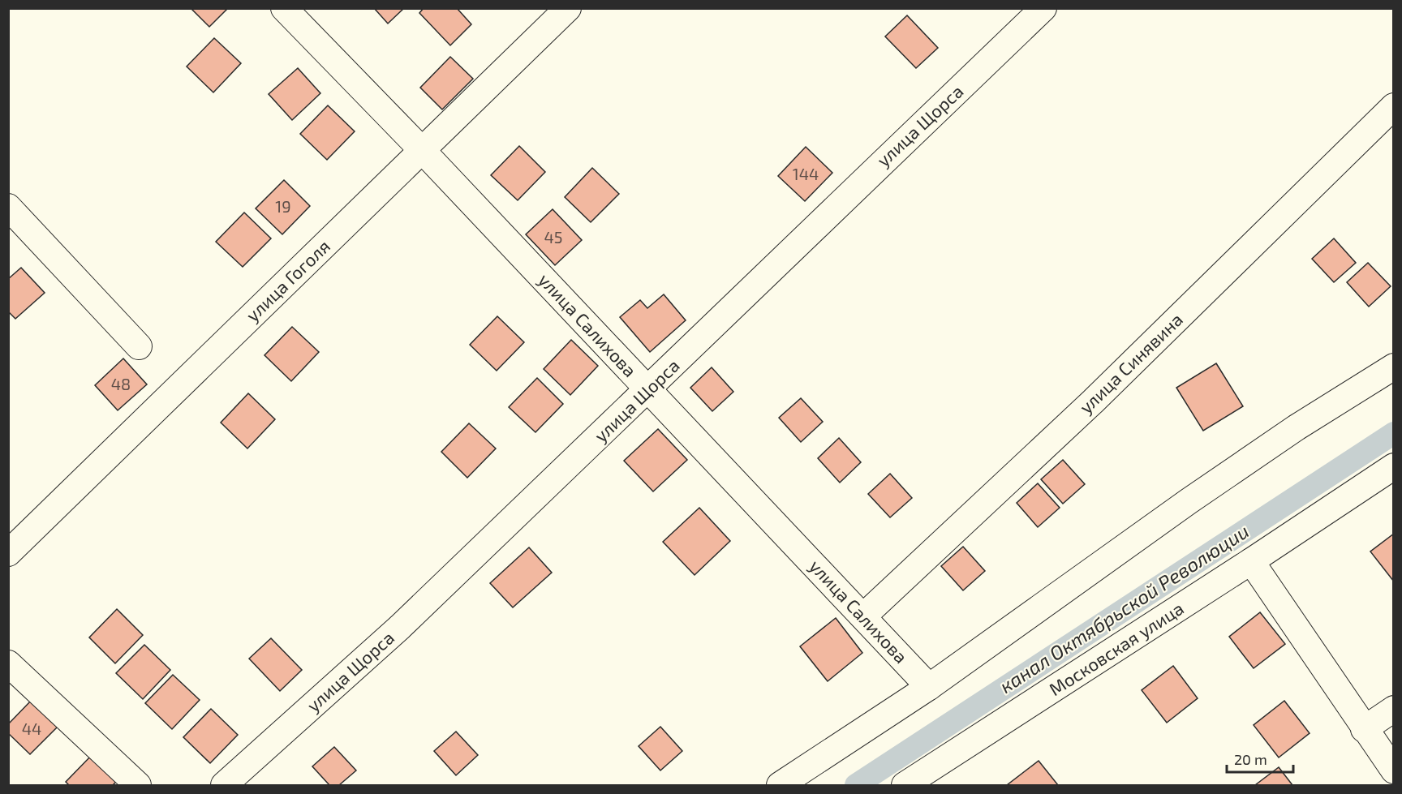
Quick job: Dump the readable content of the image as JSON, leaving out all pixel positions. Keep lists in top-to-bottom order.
{
  "streets": {
    "street": [
      "улица Щорса",
      "улица Гоголя",
      "улица Салихова",
      "улица Синявина",
      "Московская улица"
    ]
  },
  "crossings": [
    ["улица Щорса", "улица Салихова"],
    ["улица Гоголя", "улица Салихова"],
    ["улица Салихова", "улица Синявина"]
  ],
  "water": ["канал Октябрьской Революции"],
  "house_numbers": [
    "144",
    "19",
    "45",
    "48",
    "44"
  ],
  "scale_bar": "20 m"
}
